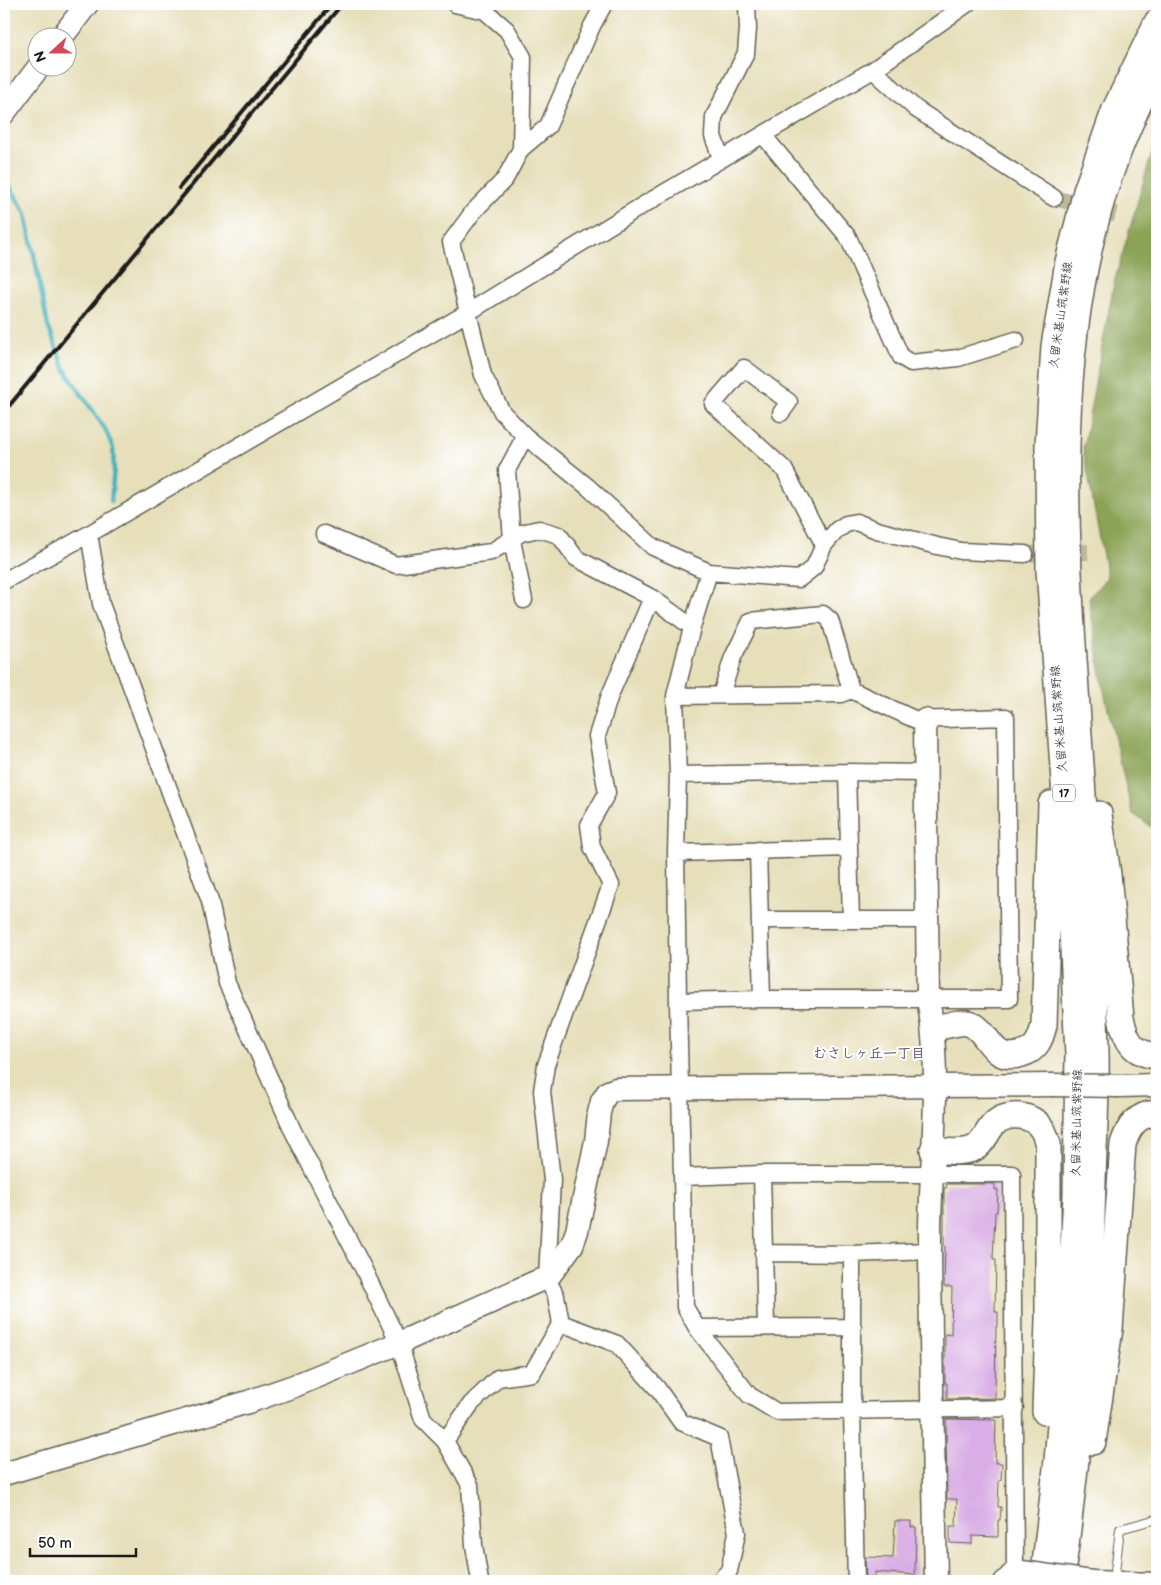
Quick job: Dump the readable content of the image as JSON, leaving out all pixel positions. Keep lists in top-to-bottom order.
{
  "streets": {
    "main road": ["久留米基山筑紫野線", "17"]
  },
  "districts": ["むさしヶ丘一丁目"],
  "scale_bar": "50 m",
  "north": "left"
}
